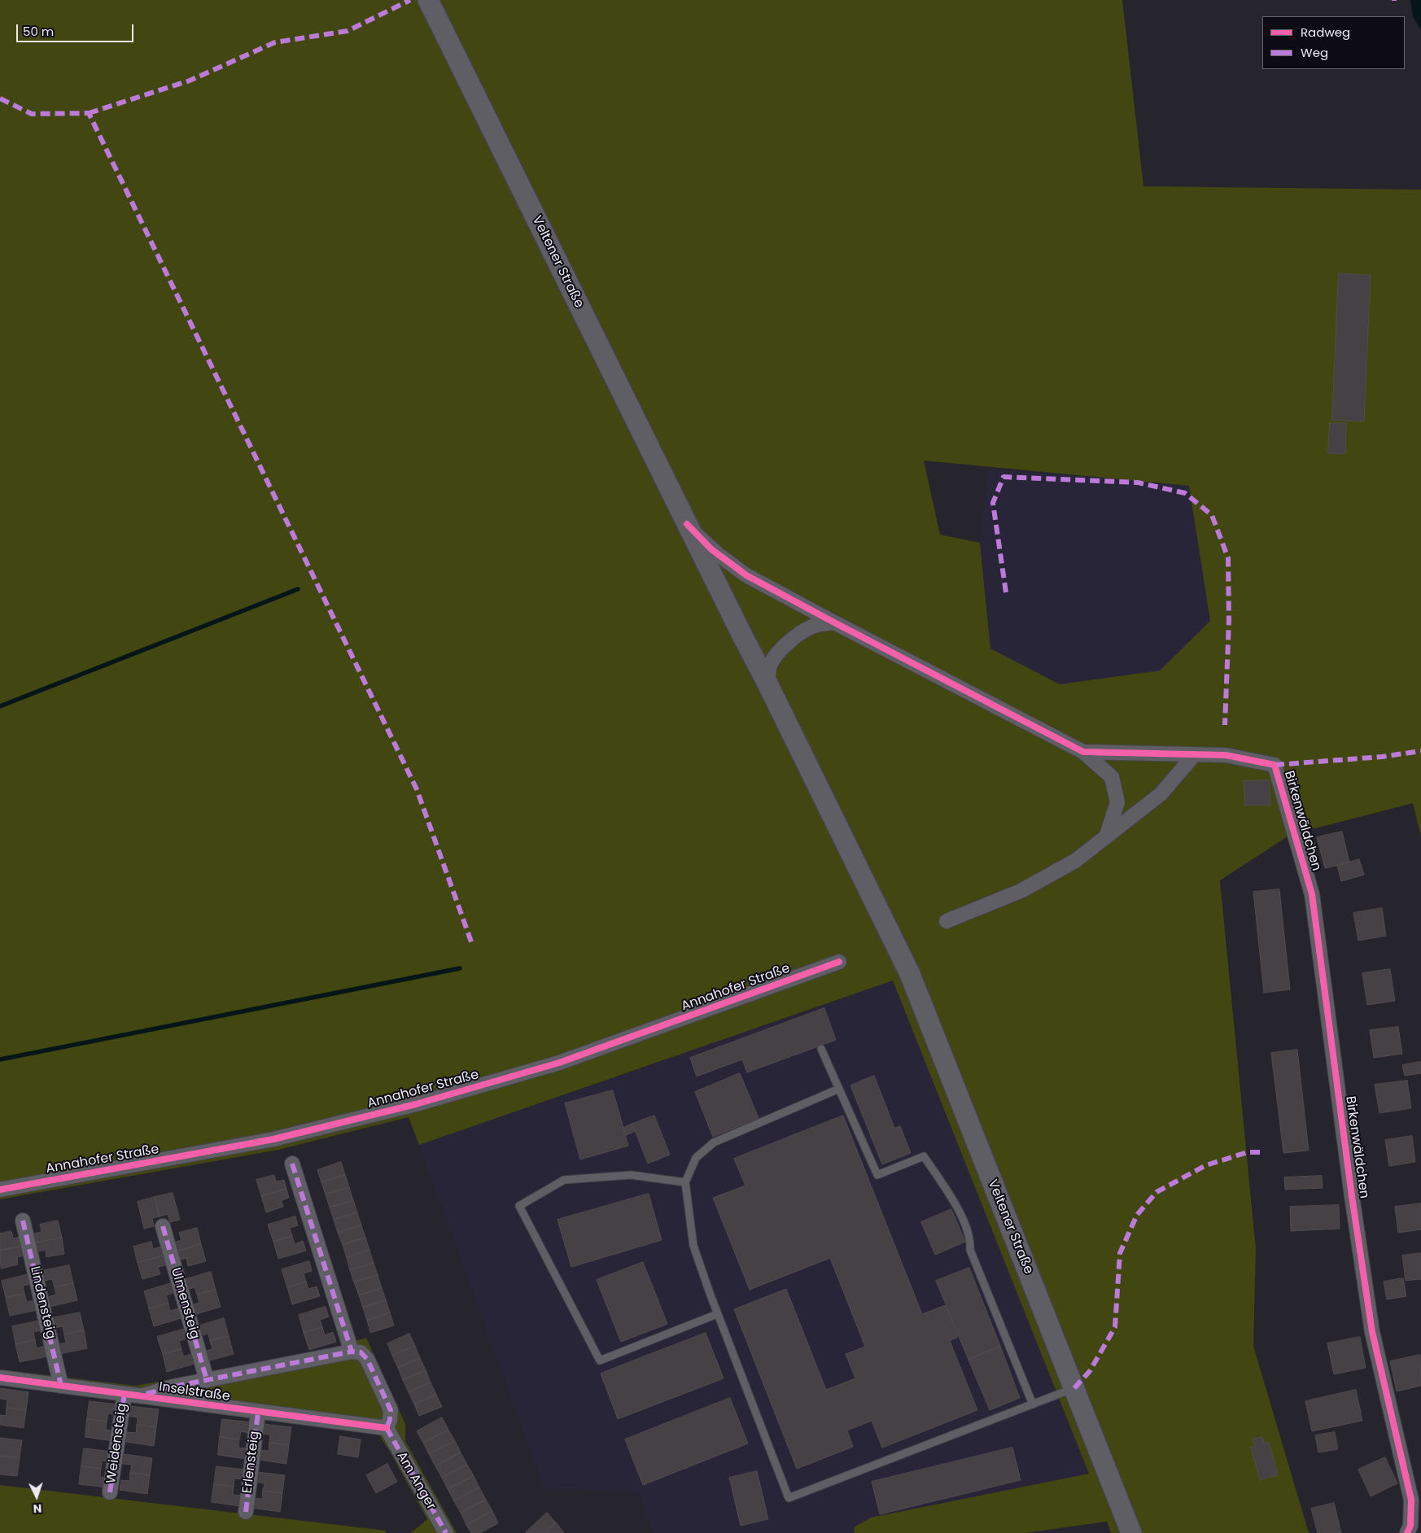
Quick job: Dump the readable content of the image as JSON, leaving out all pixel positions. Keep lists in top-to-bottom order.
{
  "streets": {
    "main road": ["Veltener Straße"],
    "street": [
      "Birkenwäldchen",
      "Annahofer Straße",
      "Lindensteig",
      "Ulmensteig",
      "Inselstraße",
      "Weidensteig",
      "Erlensteig",
      "Am Anger"
    ]
  },
  "crossings": [
    ["Lindensteig", "Inselstraße"],
    ["Ulmensteig", "Inselstraße"],
    ["Inselstraße", "Weidensteig"],
    ["Inselstraße", "Erlensteig"],
    ["Inselstraße", "Am Anger"]
  ],
  "legend": ["Radweg", "Weg"],
  "scale_bar": "50 m",
  "north": "bottom"
}
